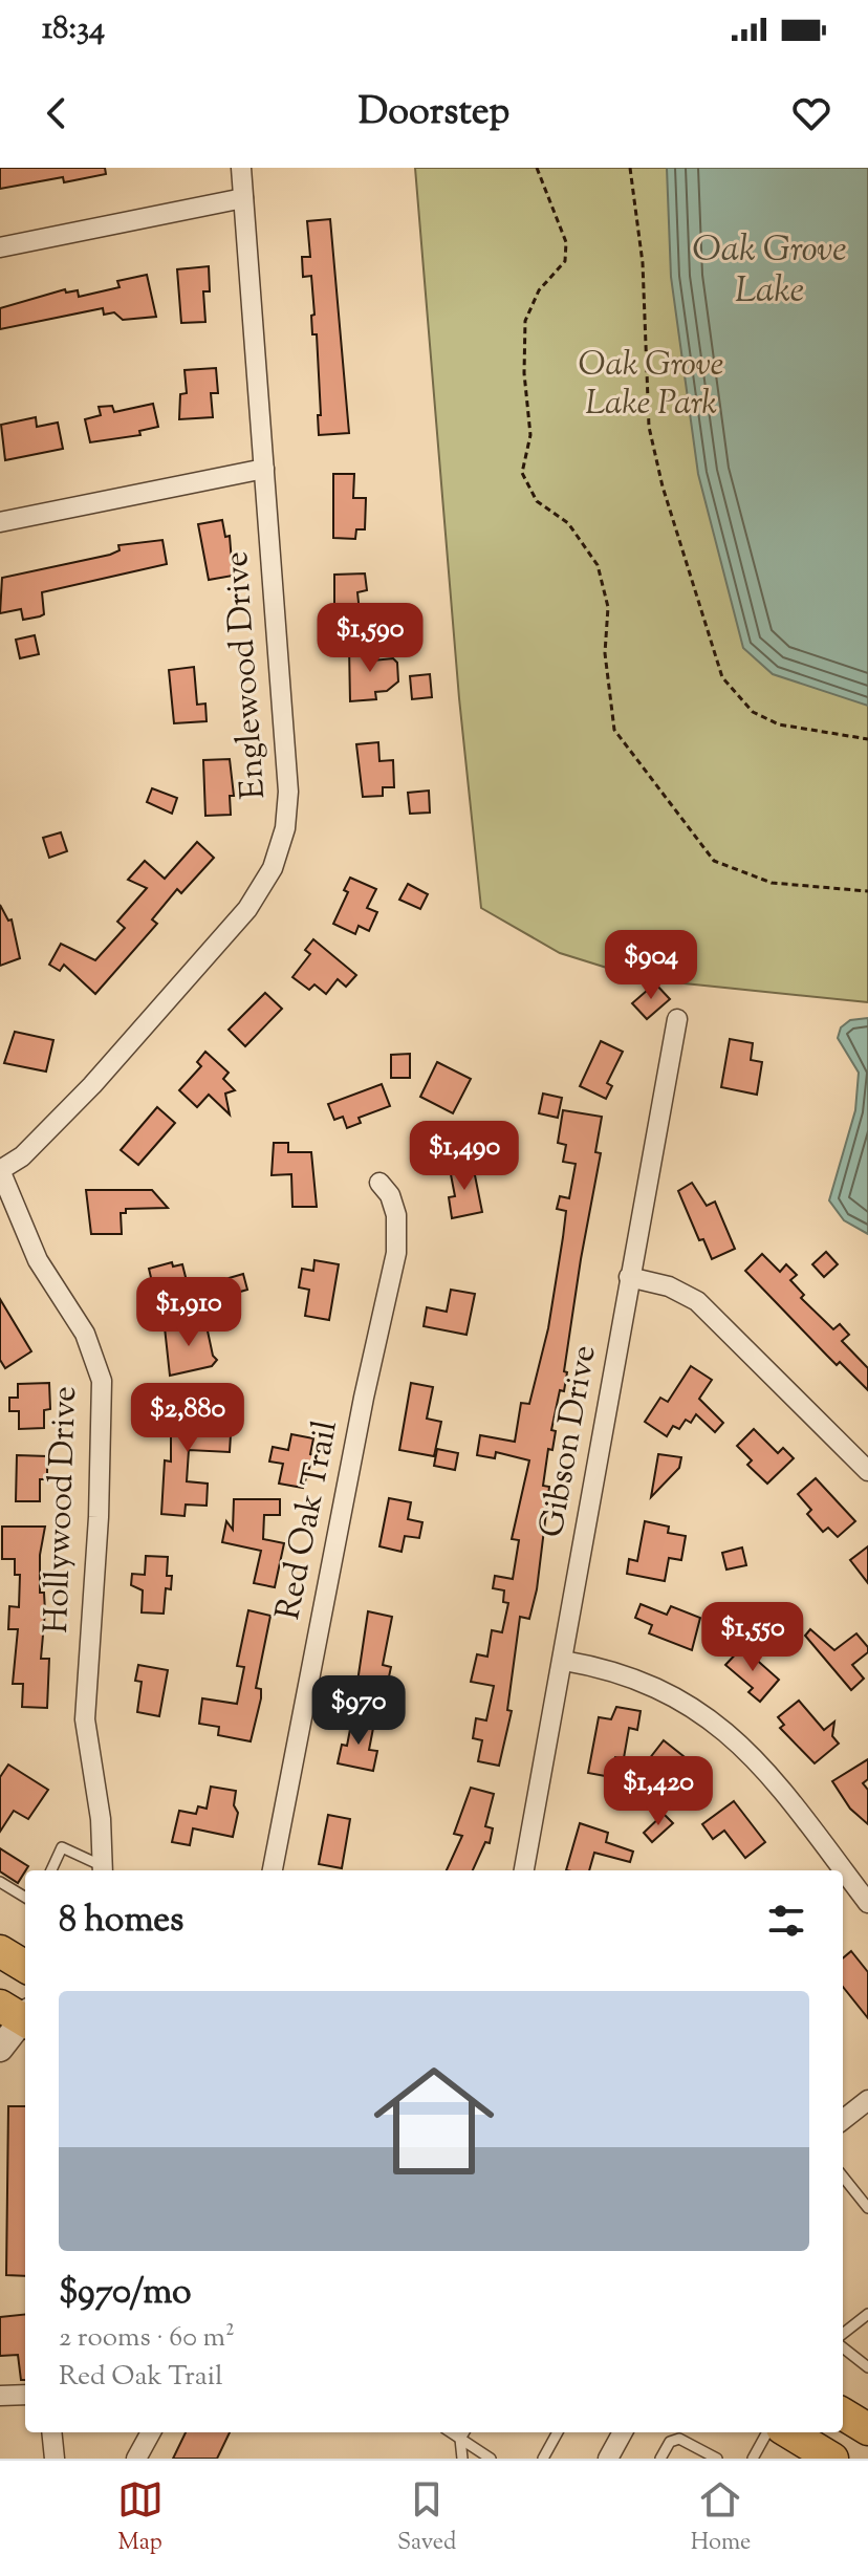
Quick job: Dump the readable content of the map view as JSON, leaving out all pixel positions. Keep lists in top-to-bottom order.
{
  "streets": {
    "street": [
      "Englewood Drive",
      "Gibson Drive",
      "Hollywood Drive",
      "Red Oak Trail"
    ]
  },
  "crossings": [
    ["Englewood Drive", "Hollywood Drive"]
  ],
  "water": ["Oak Grove Lake"],
  "parks": ["Oak Grove Lake Park"],
  "page": {
    "status": "18:34",
    "header": "Doorstep",
    "price": [
      "$1,590",
      "$904",
      "$1,490",
      "$1,910",
      "$2,880",
      "$1,550",
      "$970",
      "$1,420"
    ],
    "heading": "8 homes",
    "list": [
      {
        "name": "$970/mo",
        "note": "2 rooms · 60 m² · Red Oak Trail"
      }
    ],
    "tabs": ["Map", "Saved", "Home"]
  }
}
